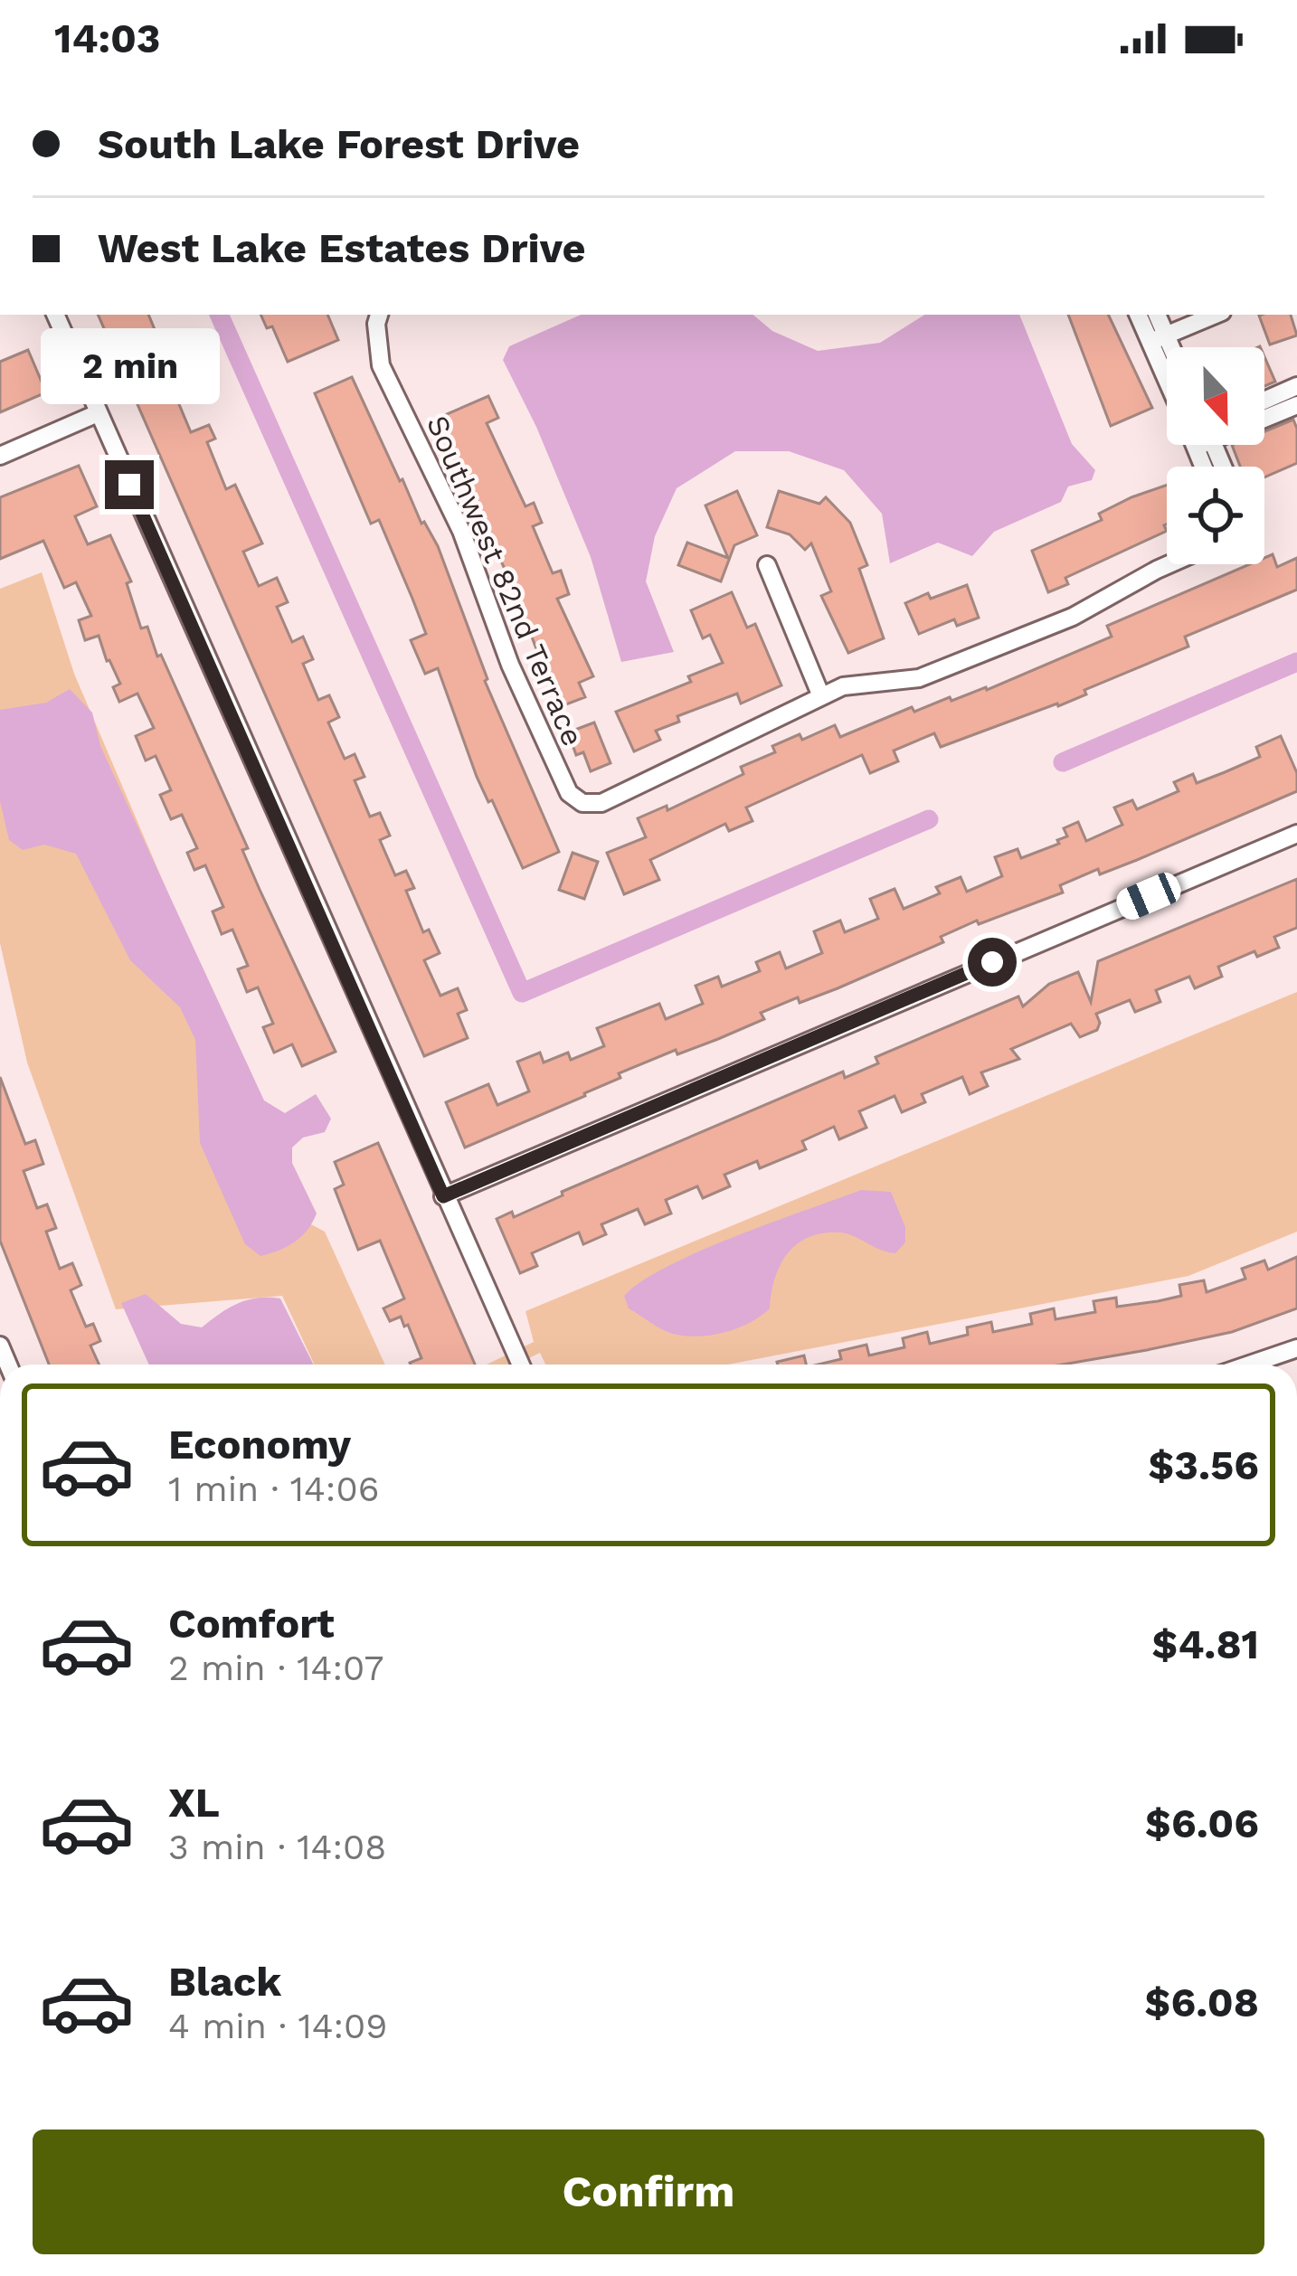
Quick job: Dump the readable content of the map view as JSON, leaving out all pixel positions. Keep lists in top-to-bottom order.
{
  "streets": {
    "street": ["Southwest 82nd Terrace"]
  },
  "north": "bottom",
  "page": {
    "status": "14:03",
    "banner": ["South Lake Forest Drive", "West Lake Estates Drive"],
    "bubble": "2 min",
    "list": [
      {
        "name": "Economy",
        "note": "1 min · 14:06",
        "value": "$3.56"
      },
      {
        "name": "Comfort",
        "note": "2 min · 14:07",
        "value": "$4.81"
      },
      {
        "name": "XL",
        "note": "3 min · 14:08",
        "value": "$6.06"
      },
      {
        "name": "Black",
        "note": "4 min · 14:09",
        "value": "$6.08"
      }
    ],
    "buttons": "Confirm"
  }
}
